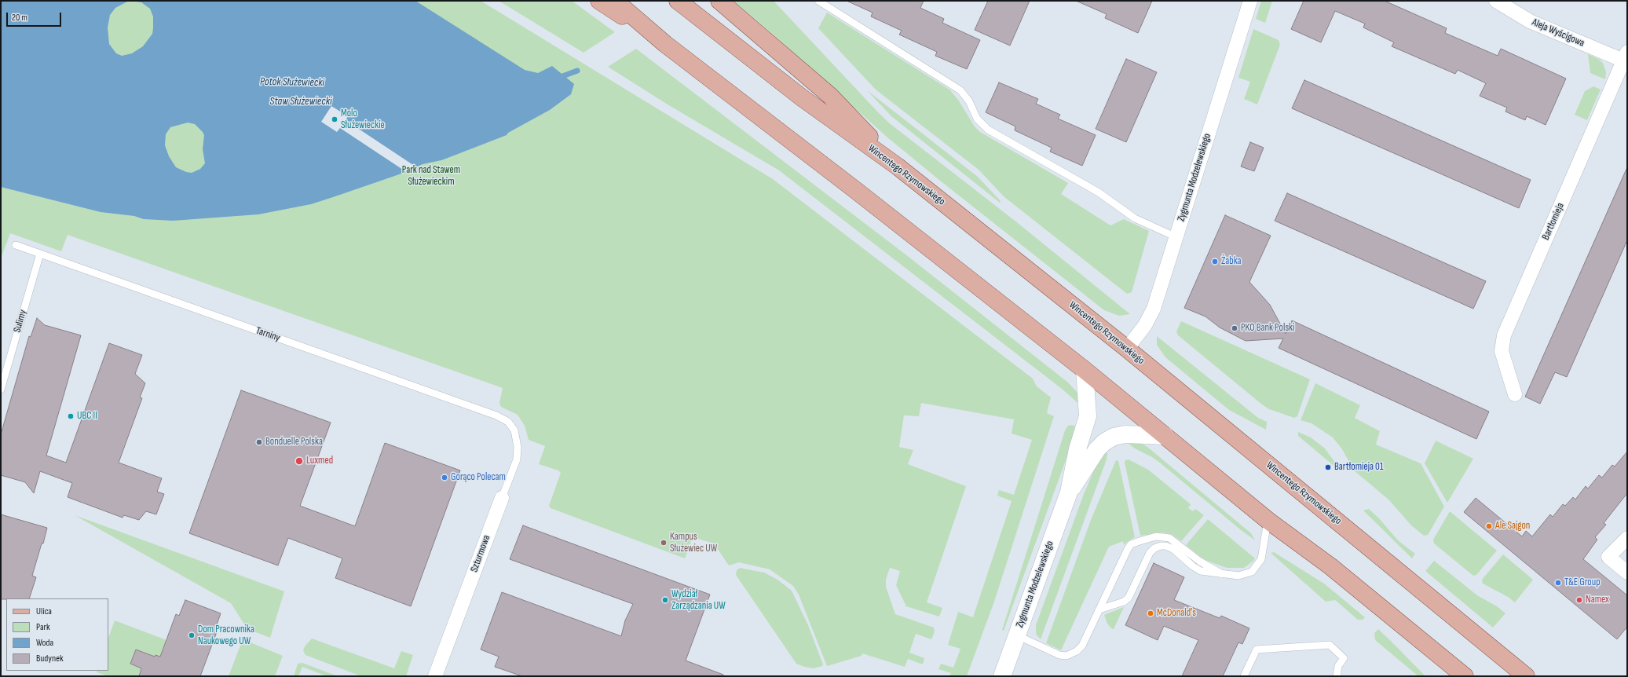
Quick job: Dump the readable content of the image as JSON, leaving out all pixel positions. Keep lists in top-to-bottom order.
{
  "streets": {
    "main road": ["Wincentego Rzymowskiego"],
    "street": [
      "Aleja Wyścigowa",
      "Zygmunta Modzelewskiego",
      "Bartłomieja",
      "Szturmowa"
    ],
    "lane": ["Sulimy", "Tarniny"]
  },
  "crossings": [
    ["Aleja Wyścigowa", "Bartłomieja"],
    ["Wincentego Rzymowskiego", "Zygmunta Modzelewskiego"],
    ["Sulimy", "Tarniny"],
    ["Tarniny", "Szturmowa"]
  ],
  "water": ["Potok Służewiecki", "Staw Służewiecki"],
  "parks": ["Park nad Stawem Służewieckim"],
  "places": [
    "Molo Służewieckie",
    "Żabka",
    "PKO Bank Polski",
    "UBC II",
    "Bonduelle Polska",
    "Luxmed",
    "Bartłomieja 01",
    "Gorąco Polecam",
    "Ale Sajgon",
    "Kampus Służewiec UW",
    "T&E Group",
    "Wydział Zarządzania UW",
    "Namex",
    "McDonald's",
    "Dom Pracownika Naukowego UW"
  ],
  "legend": [
    "Ulica",
    "Park",
    "Woda",
    "Budynek"
  ],
  "scale_bar": "20 m"
}
